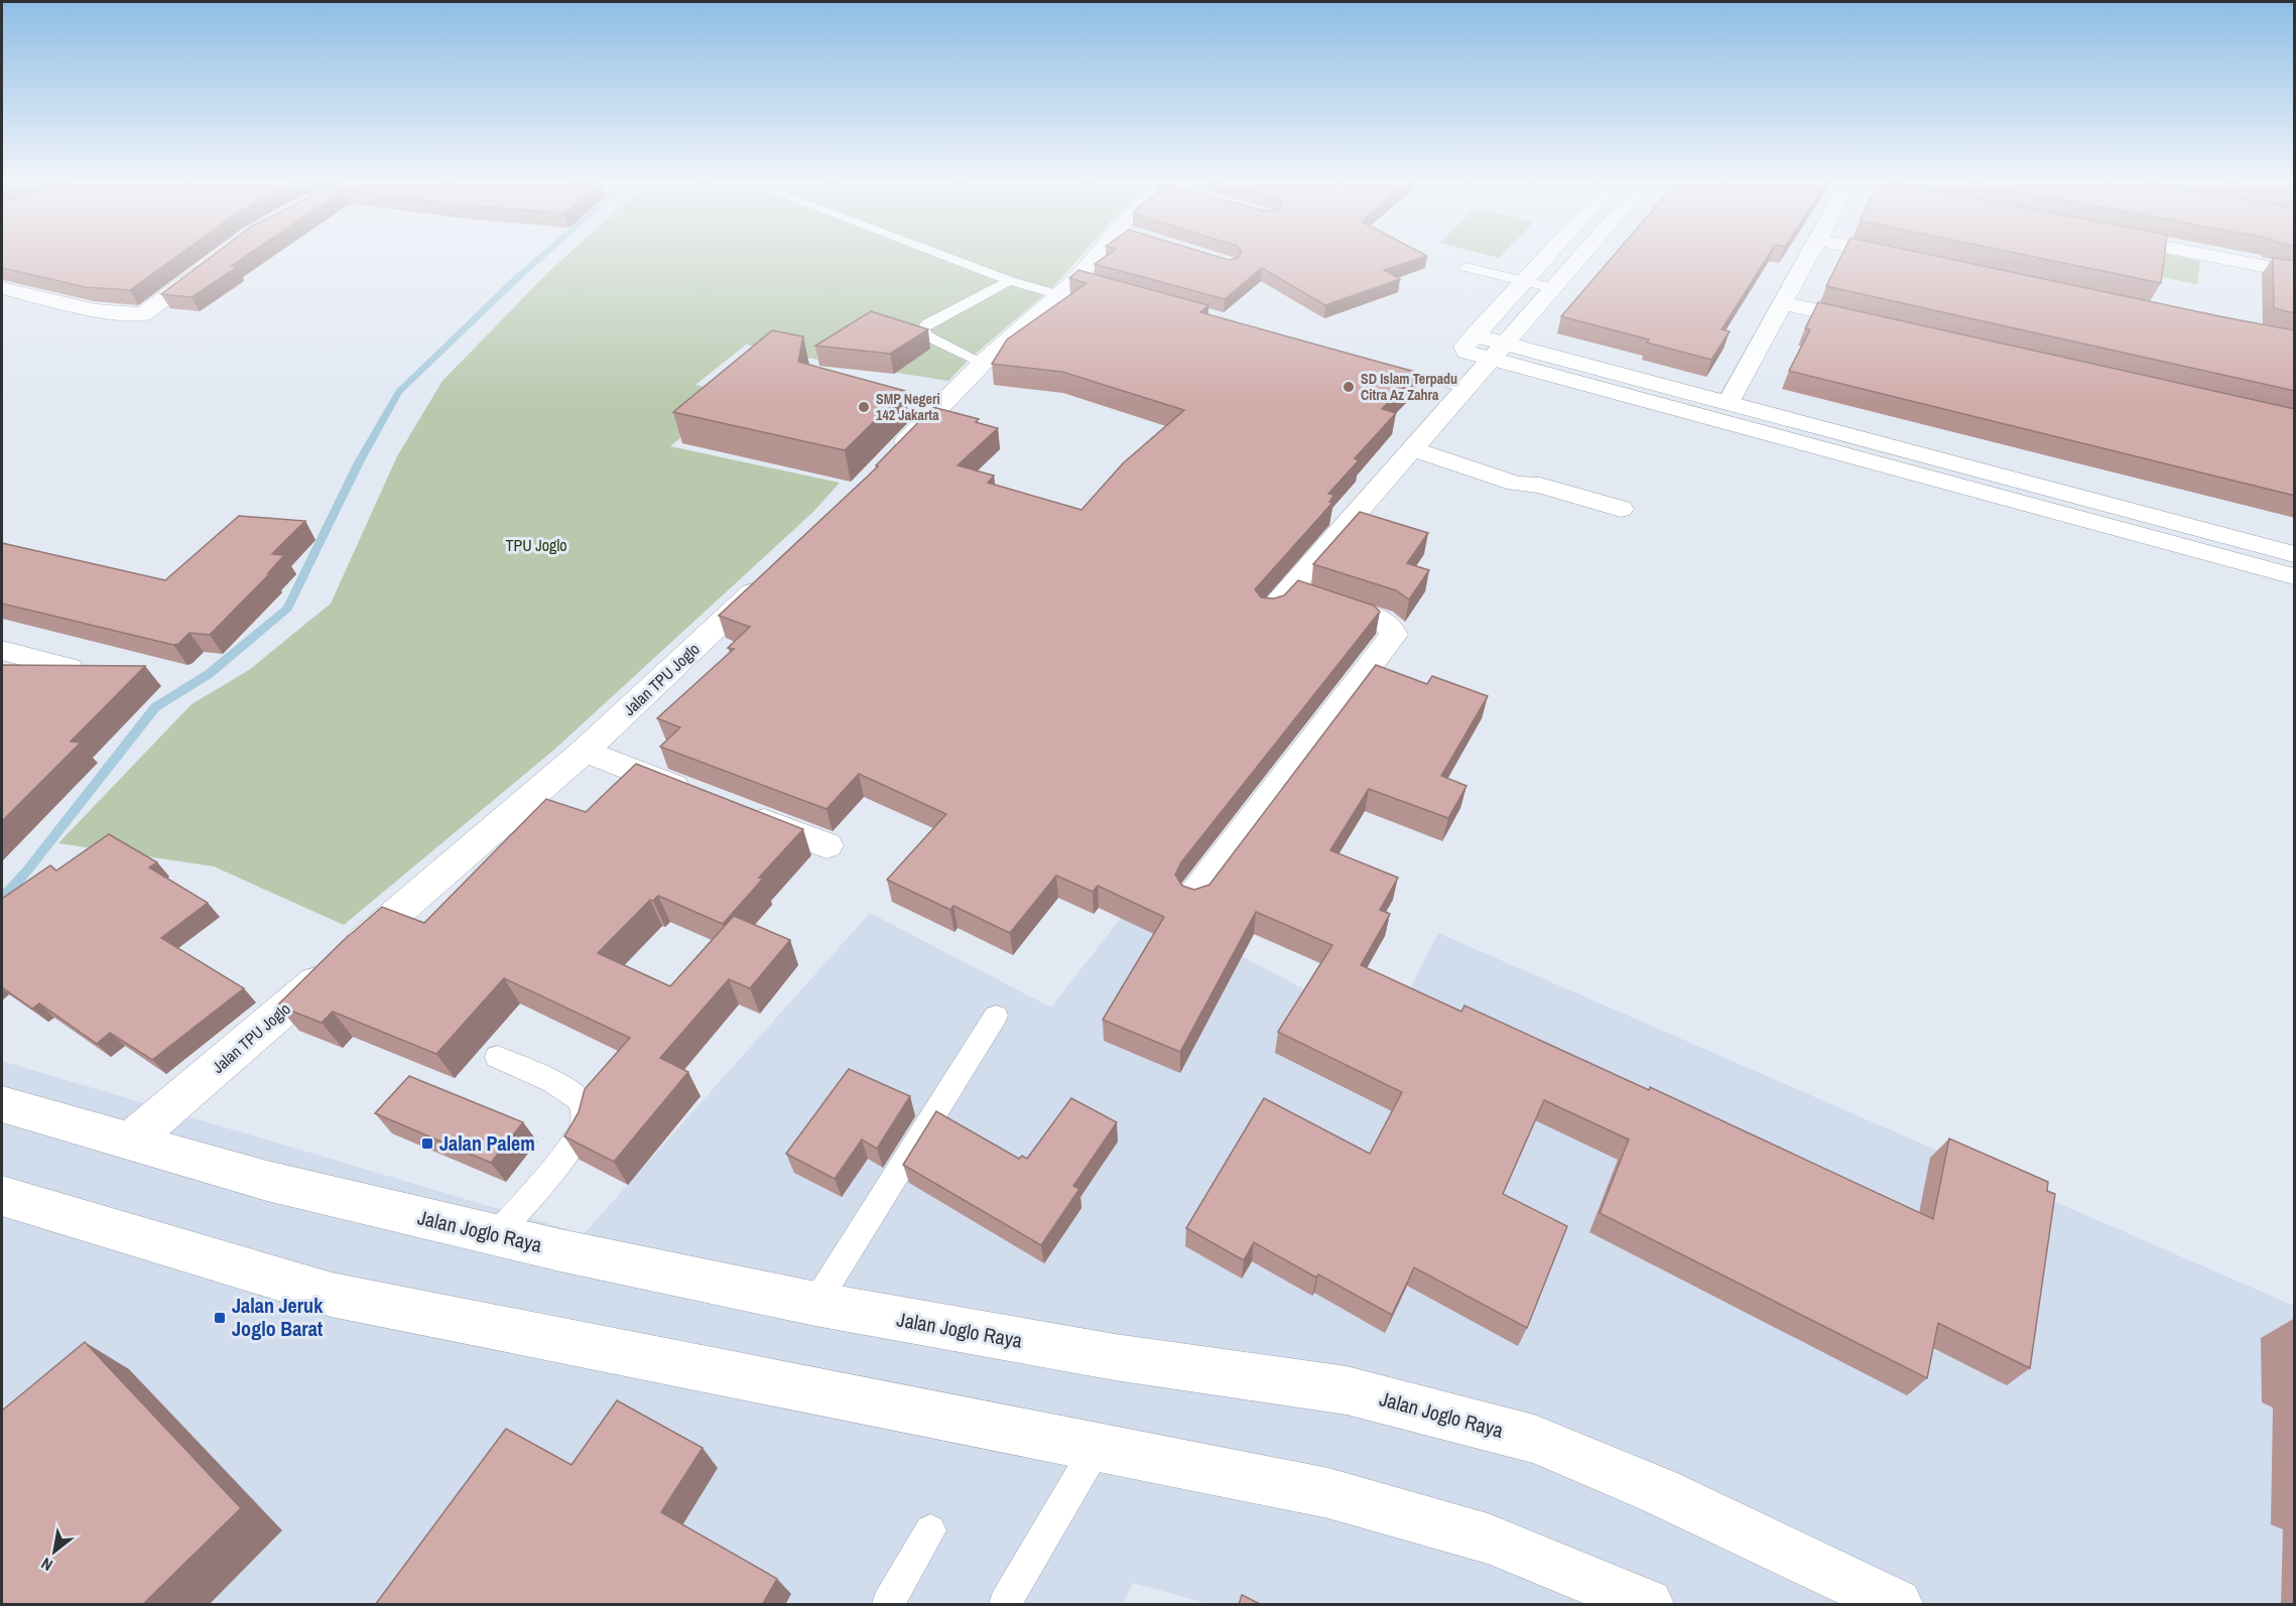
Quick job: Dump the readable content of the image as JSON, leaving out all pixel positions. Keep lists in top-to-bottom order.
{
  "streets": {
    "street": ["Jalan TPU Joglo", "Jalan Joglo Raya"]
  },
  "crossings": [
    ["Jalan TPU Joglo", "Jalan Joglo Raya"]
  ],
  "parks": ["TPU Joglo"],
  "places": {
    "other": ["SD Islam Terpadu Citra Az Zahra", "SMP Negeri 142 Jakarta"],
    "transit": ["Jalan Palem", "Jalan Jeruk Joglo Barat"]
  },
  "north": "bottom left"
}
